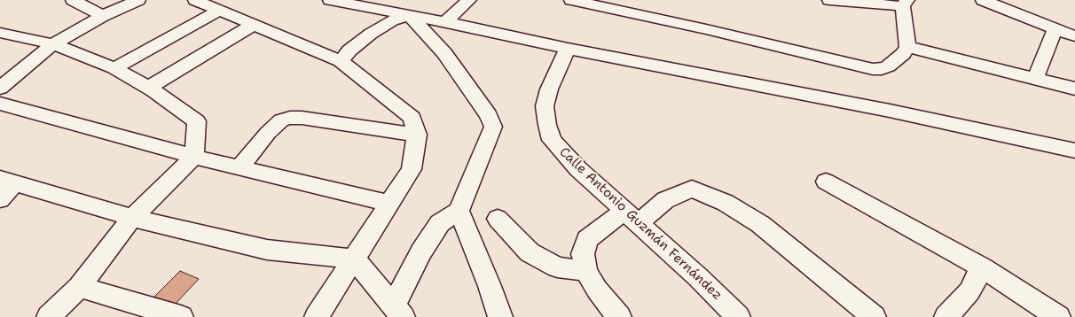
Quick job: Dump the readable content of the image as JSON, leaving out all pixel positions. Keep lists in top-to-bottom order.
{
  "streets": {
    "street": ["Calle Antonio Guzmán Fernández"]
  }
}
